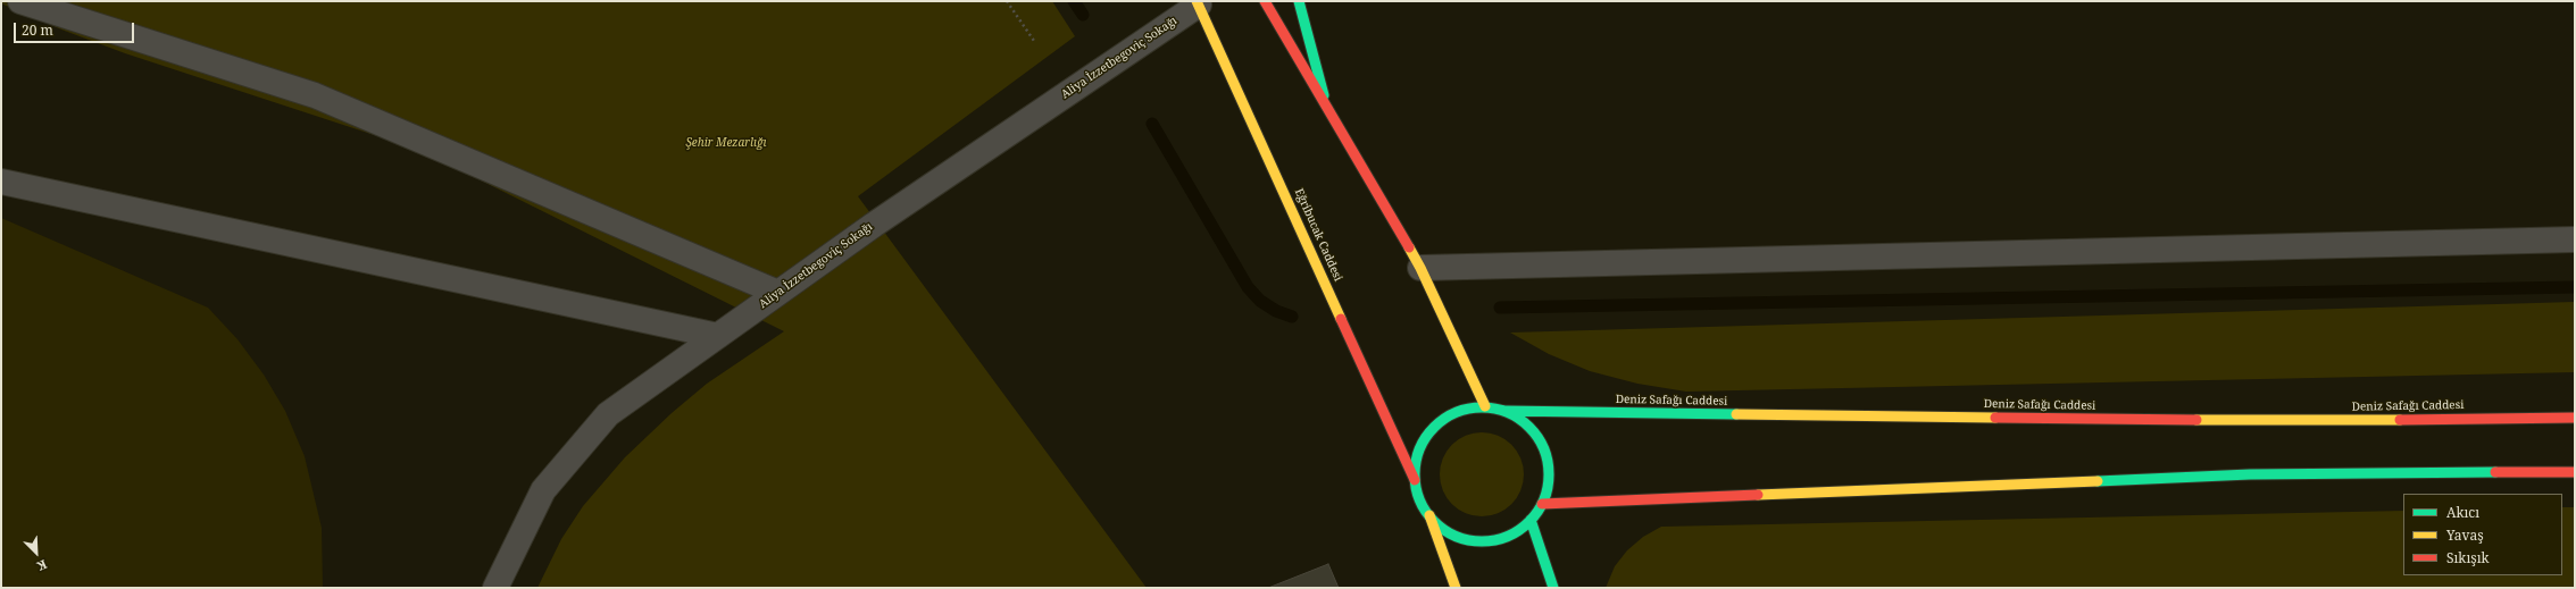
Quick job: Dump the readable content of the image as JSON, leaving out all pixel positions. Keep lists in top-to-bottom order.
{
  "streets": {
    "main road": ["Eğribucak Caddesi", "Deniz Safağı Caddesi"],
    "street": ["Aliya İzzetbegoviç Sokağı"]
  },
  "crossings": [
    ["Aliya İzzetbegoviç Sokağı", "Eğribucak Caddesi"],
    ["Eğribucak Caddesi", "Deniz Safağı Caddesi"]
  ],
  "parks": ["Şehir Mezarlığı"],
  "legend": ["Akıcı", "Yavaş", "Sıkışık"],
  "scale_bar": "20 m",
  "north": "bottom right"
}
